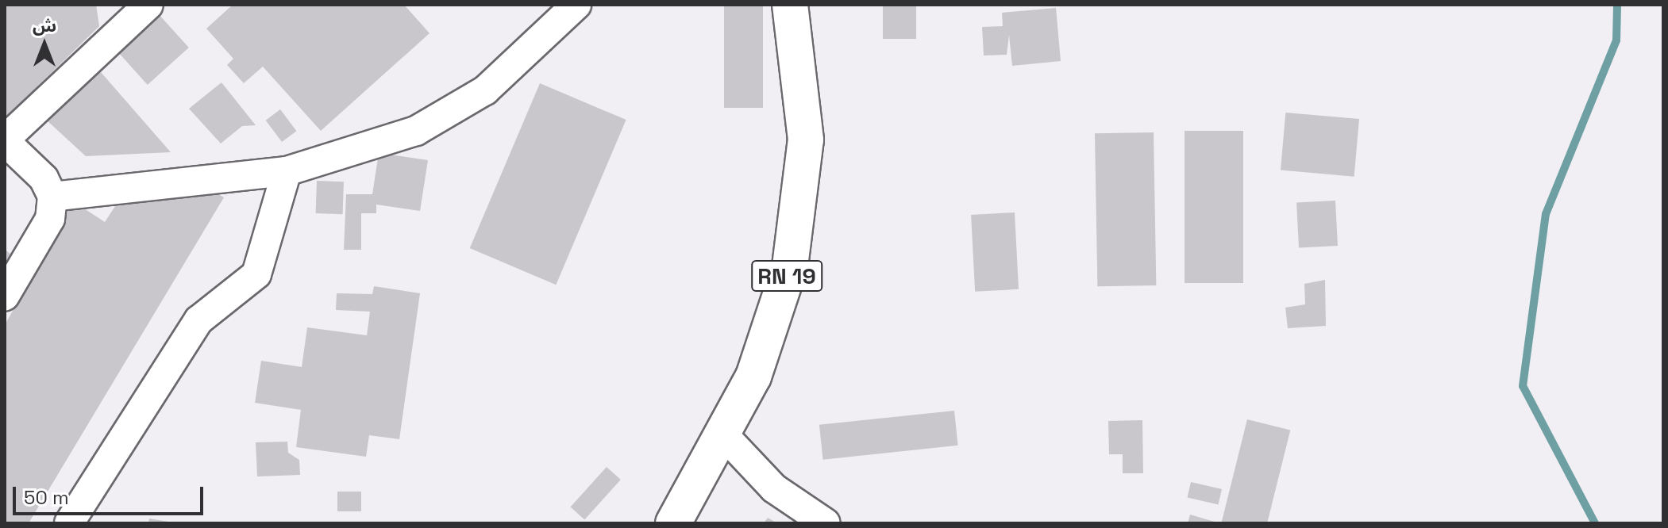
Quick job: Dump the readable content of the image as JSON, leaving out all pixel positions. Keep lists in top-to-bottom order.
{
  "streets": {
    "main road": ["RN 19"]
  },
  "scale_bar": "50 m",
  "north": "top"
}
